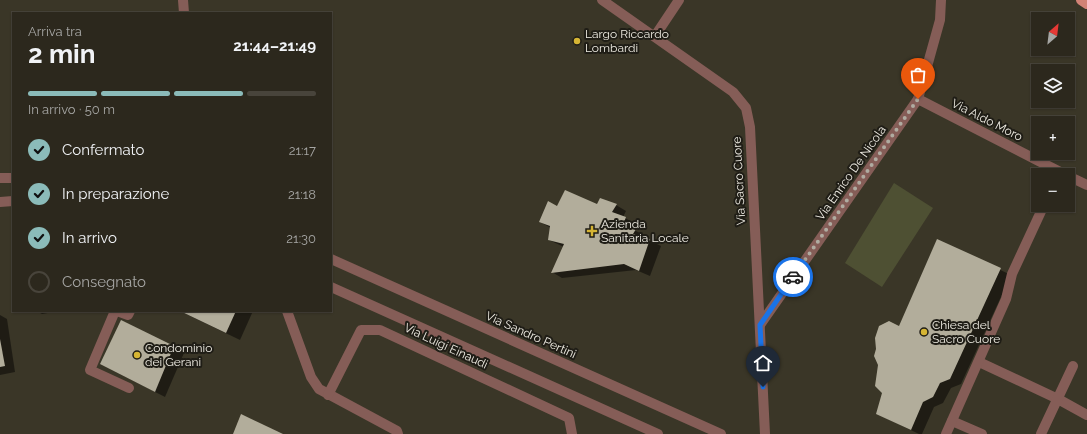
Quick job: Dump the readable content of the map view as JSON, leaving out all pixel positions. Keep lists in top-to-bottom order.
{
  "streets": {
    "street": [
      "Via Aldo Moro",
      "Via Enrico De Nicola",
      "Via Sacro Cuore",
      "Via Sandro Pertini",
      "Via Luigi Einaudi"
    ]
  },
  "crossings": [
    ["Via Aldo Moro", "Via Enrico De Nicola"],
    ["Via Enrico De Nicola", "Via Sacro Cuore"]
  ],
  "places": {
    "other": ["Largo Riccardo Lombardi", "Chiesa del Sacro Cuore", "Condominio dei Gerani"],
    "health": ["Azienda Sanitaria Locale"]
  },
  "north": "top right",
  "page": {
    "map_buttons": ["+", "−"],
    "heading": ["2 min", "Arriva tra", "21:44–21:49"],
    "bar": "In arrivo · 50 m",
    "list": [
      ["Confermato", "21:17"],
      ["In preparazione", "21:18"],
      ["In arrivo", "21:30"],
      "Consegnato"
    ]
  }
}
